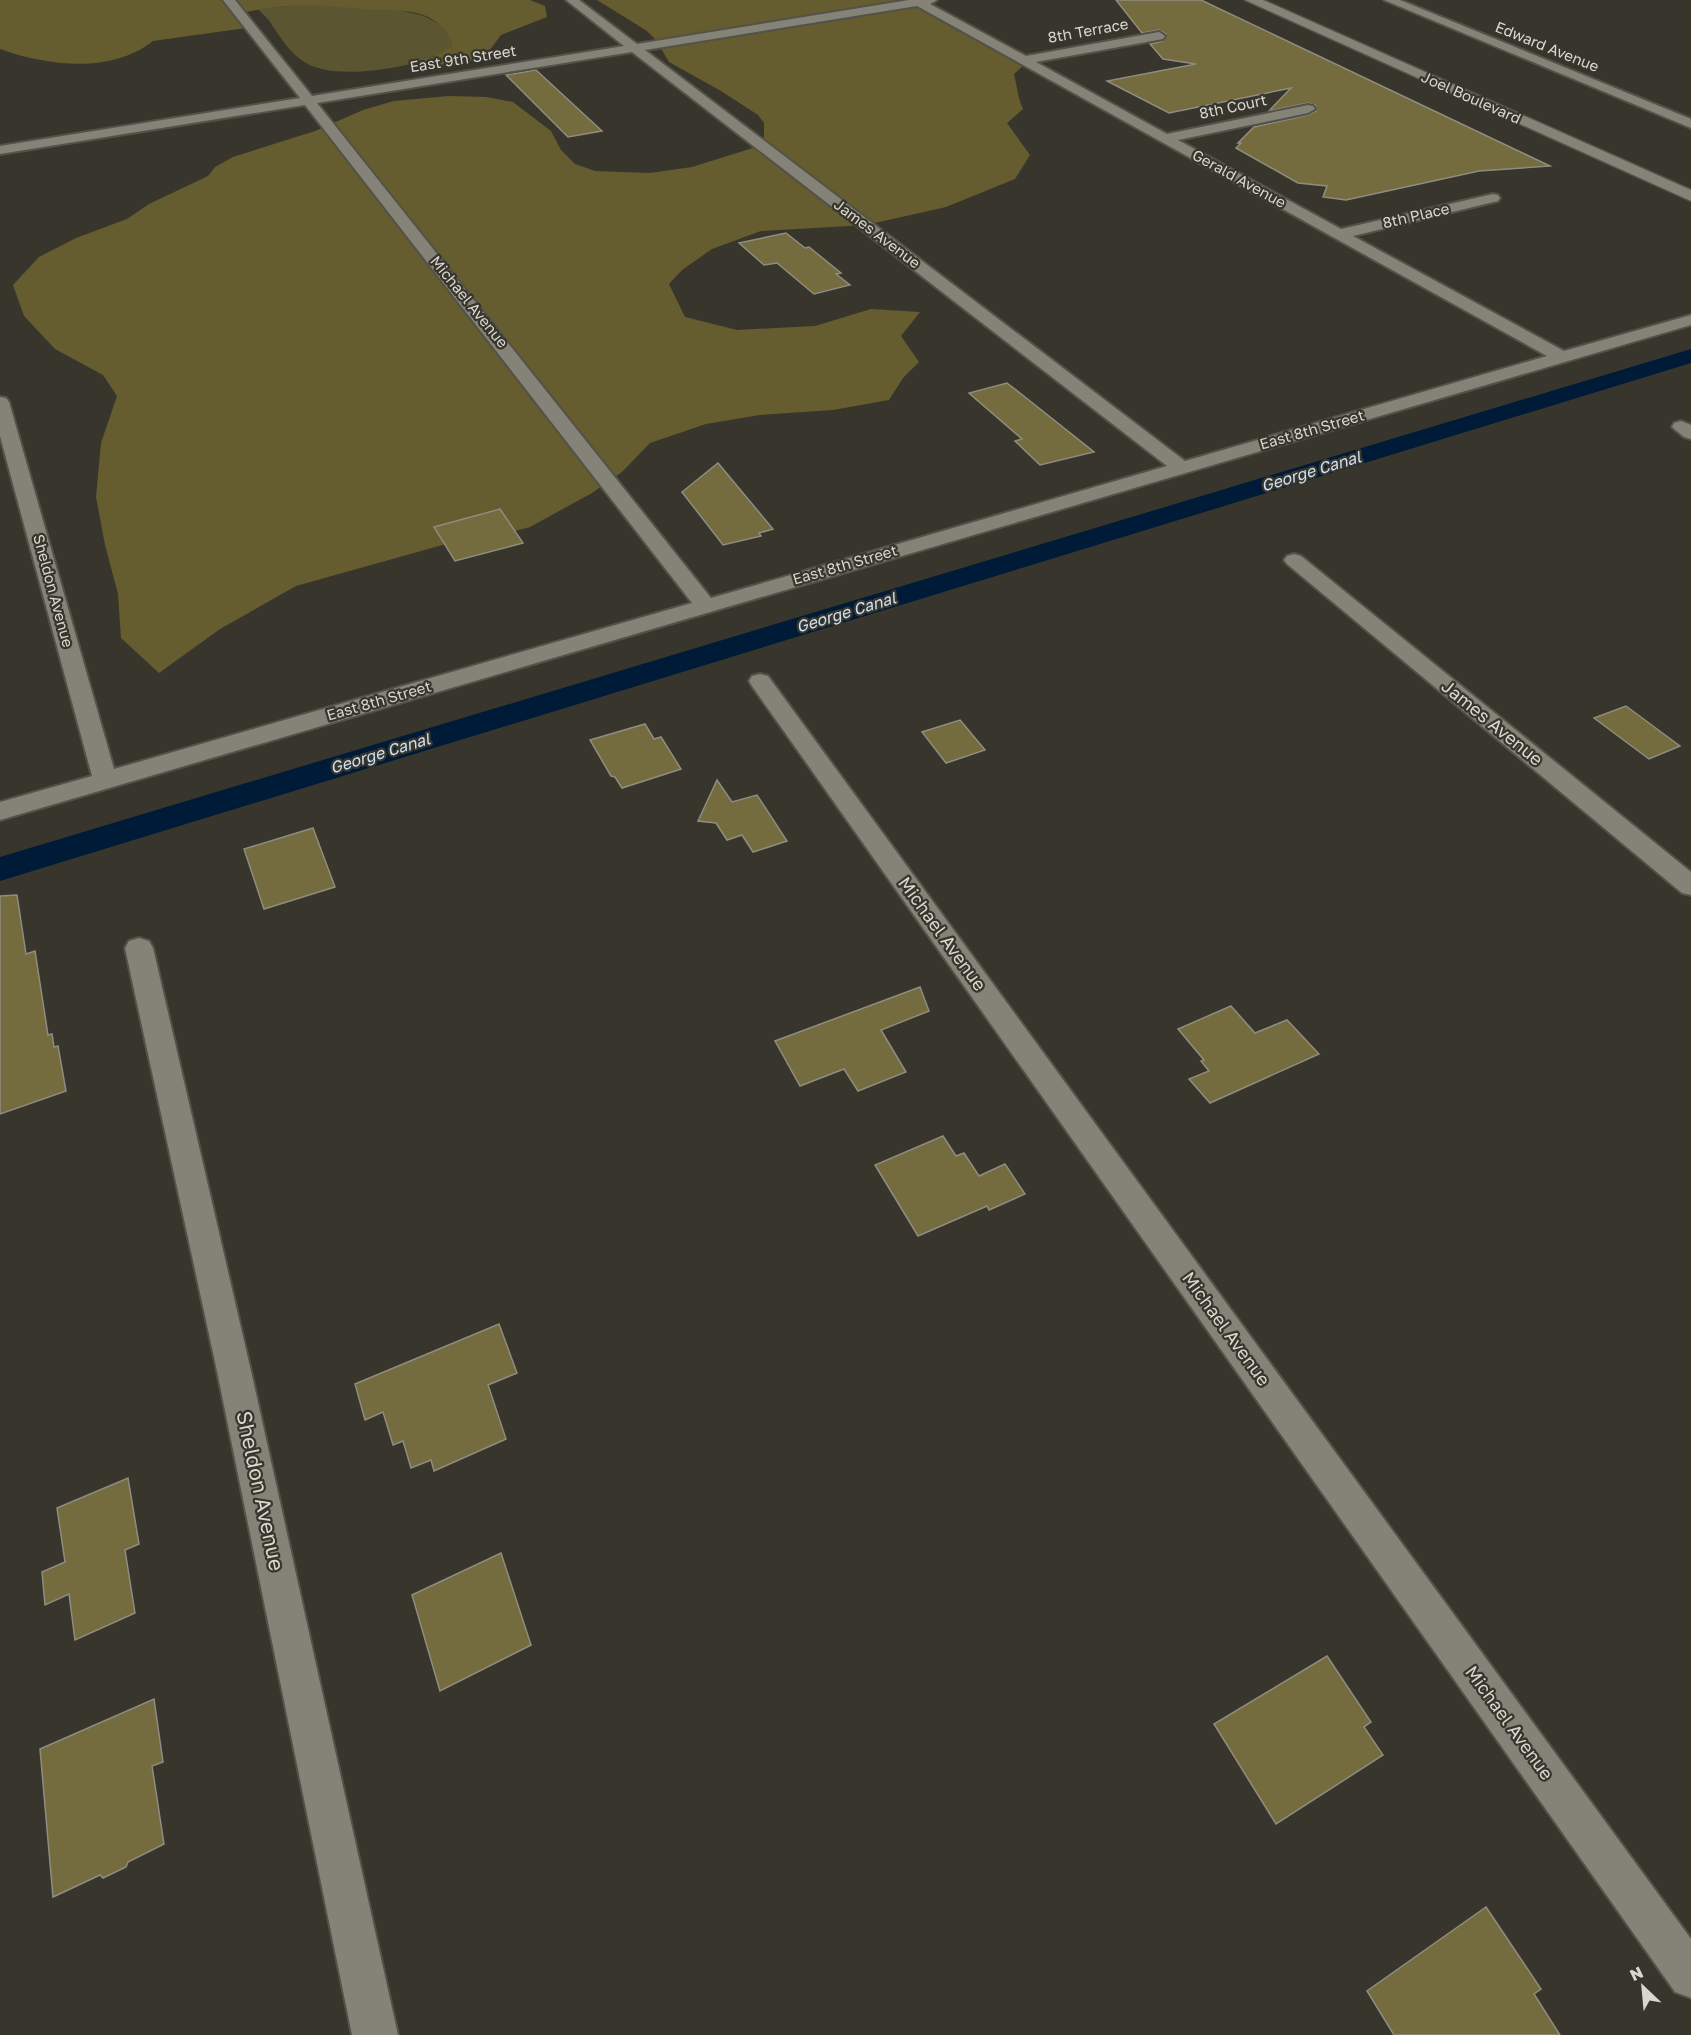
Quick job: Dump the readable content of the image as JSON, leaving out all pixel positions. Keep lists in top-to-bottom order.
{
  "streets": {
    "main road": ["Joel Boulevard"],
    "street": [
      "8th Terrace",
      "Edward Avenue",
      "East 9th Street",
      "8th Court",
      "Gerald Avenue",
      "8th Place",
      "James Avenue",
      "Michael Avenue",
      "East 8th Street",
      "Sheldon Avenue"
    ]
  },
  "crossings": [
    ["8th Terrace", "Gerald Avenue"],
    ["East 9th Street", "Gerald Avenue"],
    ["East 9th Street", "James Avenue"],
    ["East 9th Street", "Michael Avenue"],
    ["8th Court", "Gerald Avenue"],
    ["Gerald Avenue", "8th Place"],
    ["Gerald Avenue", "East 8th Street"],
    ["James Avenue", "East 8th Street"],
    ["Michael Avenue", "East 8th Street"],
    ["East 8th Street", "Sheldon Avenue"]
  ],
  "water": ["George Canal"],
  "north": "top left"
}
